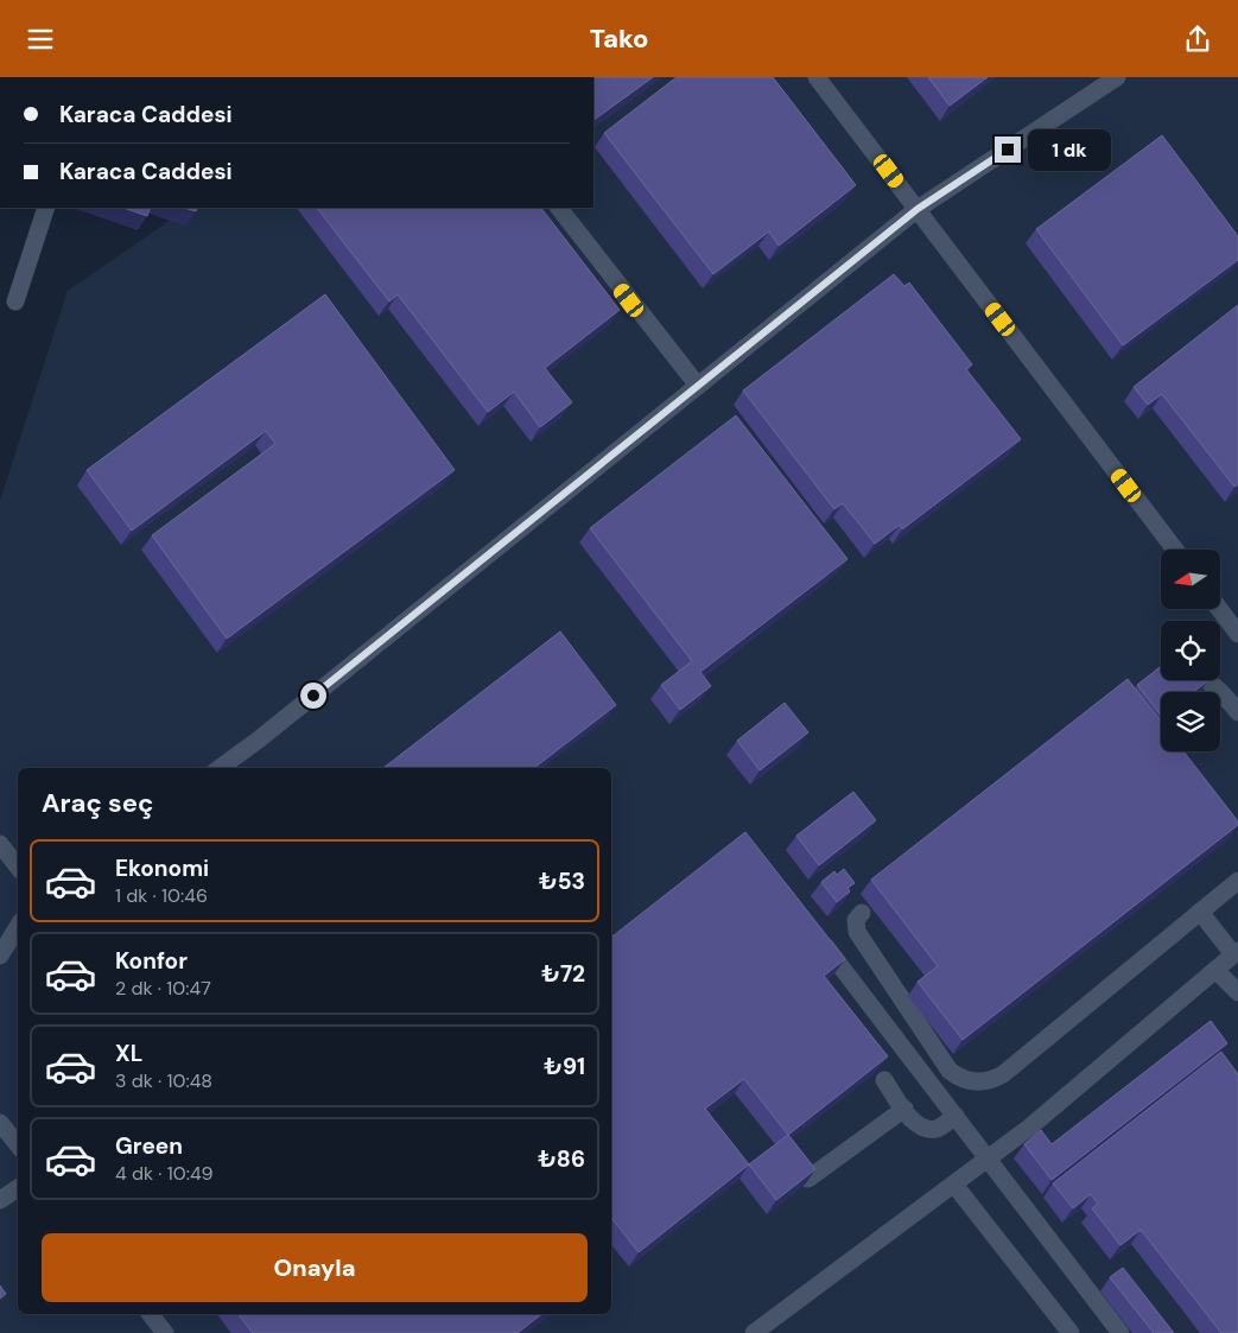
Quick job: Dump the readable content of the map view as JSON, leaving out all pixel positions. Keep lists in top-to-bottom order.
{
  "north": "left",
  "page": {
    "header": "Tako",
    "banner": ["Karaca Caddesi", "Karaca Caddesi"],
    "bubble": "1 dk",
    "heading": "Araç seç",
    "list": [
      {
        "name": "Ekonomi",
        "note": "1 dk · 10:46",
        "value": "₺53"
      },
      {
        "name": "Konfor",
        "note": "2 dk · 10:47",
        "value": "₺72"
      },
      {
        "name": "XL",
        "note": "3 dk · 10:48",
        "value": "₺91"
      },
      {
        "name": "Green",
        "note": "4 dk · 10:49",
        "value": "₺86"
      }
    ],
    "buttons": "Onayla"
  }
}
